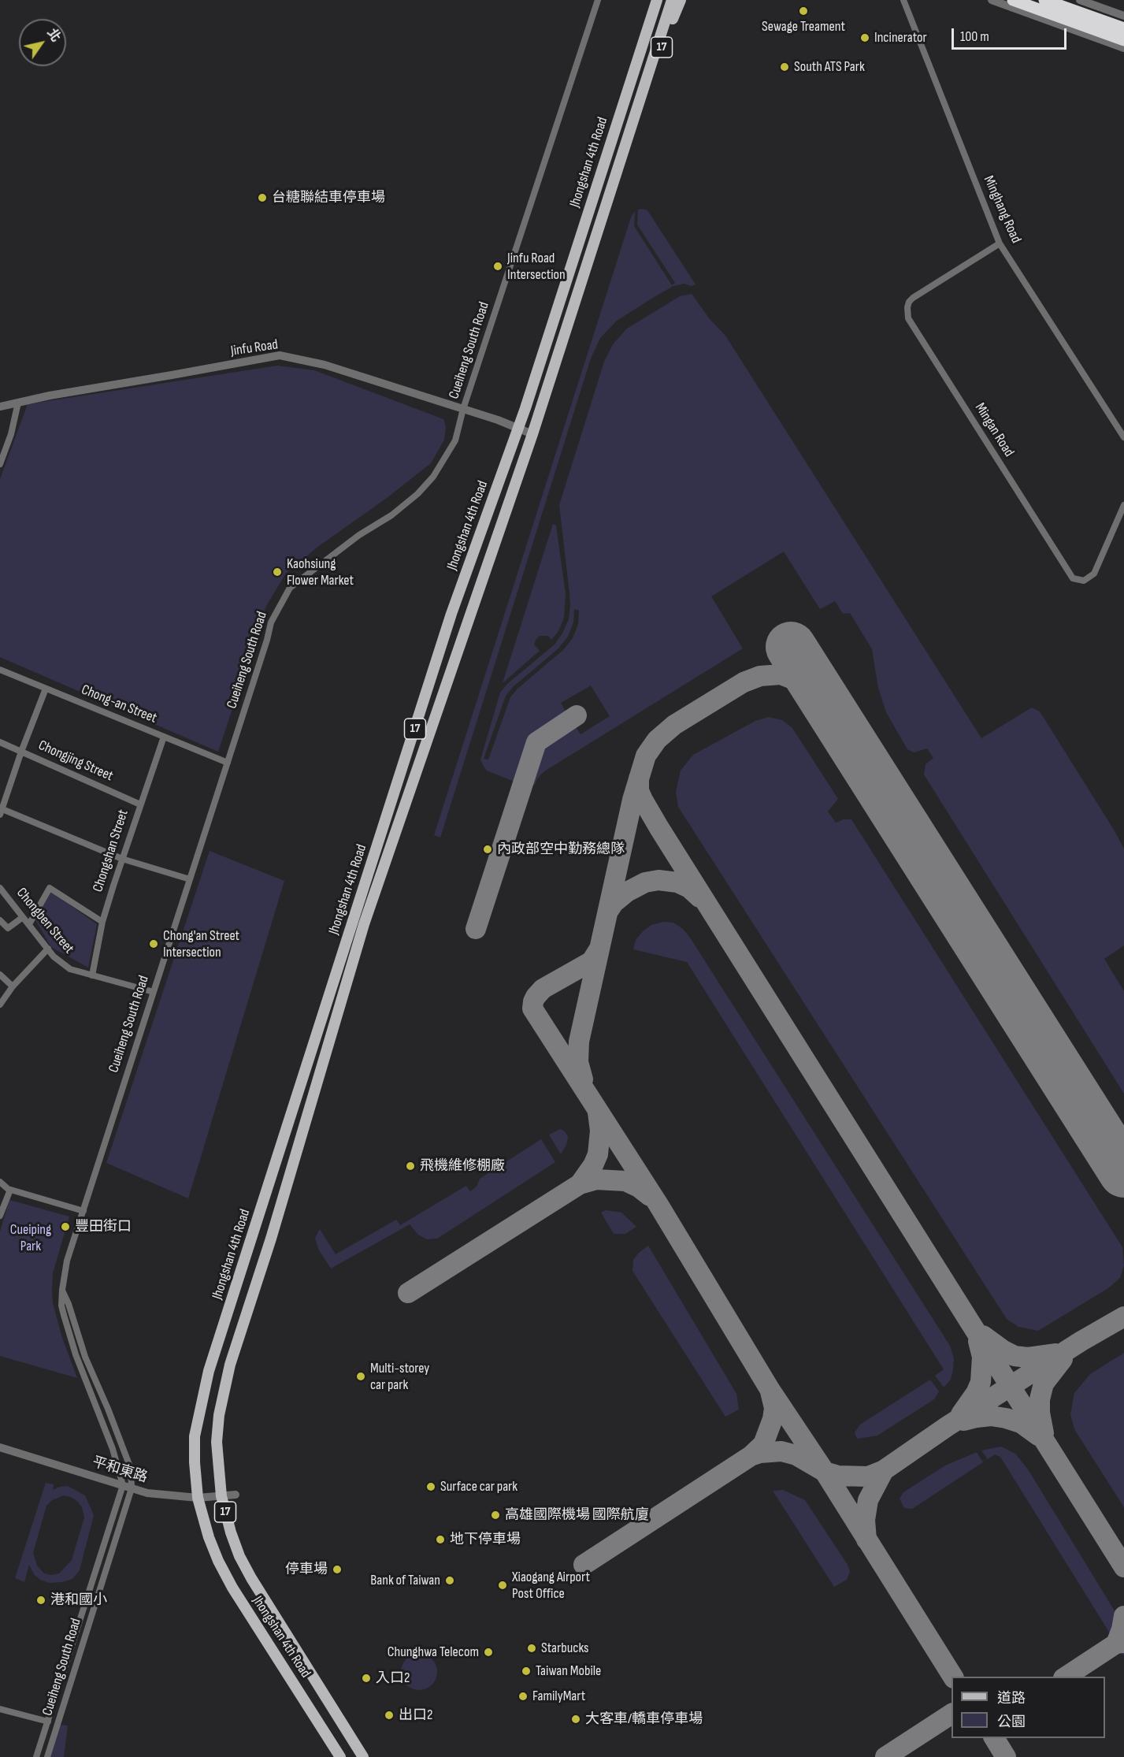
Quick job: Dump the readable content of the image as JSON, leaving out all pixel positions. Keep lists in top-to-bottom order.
{
  "streets": {
    "main road": ["17", "Jhongshan 4th Road"],
    "street": [
      "Minghang Road",
      "Jinfu Road",
      "Cueiheng South Road",
      "Mingan Road",
      "Chong-an Street",
      "Chongjing Street",
      "Chongshan Street",
      "Chongben Street",
      "平和東路"
    ]
  },
  "crossings": [
    ["Jhongshan 4th Road", "Jinfu Road"],
    ["Jhongshan 4th Road", "平和東路"],
    ["Minghang Road", "Mingan Road"],
    ["Jinfu Road", "Cueiheng South Road"],
    ["Cueiheng South Road", "Chong-an Street"],
    ["Cueiheng South Road", "Chongben Street"],
    ["Cueiheng South Road", "平和東路"],
    ["Chong-an Street", "Chongshan Street"],
    ["Chongjing Street", "Chongshan Street"],
    ["Chongshan Street", "Chongben Street"]
  ],
  "parks": ["Cueiping Park"],
  "places": [
    "Sewage Treament",
    "Incinerator",
    "South ATS Park",
    "台糖聯結車停車場",
    "Jinfu Road Intersection",
    "Kaohsiung Flower Market",
    "內政部空中勤務總隊",
    "Chong'an Street Intersection",
    "飛機維修棚廠",
    "豐田街口",
    "Multi-storey car park",
    "Surface car park",
    "高雄國際機場 國際航廈",
    "地下停車場",
    "停車場",
    "Bank of Taiwan",
    "Xiaogang Airport Post Office",
    "港和國小",
    "Starbucks",
    "Chunghwa Telecom",
    "Taiwan Mobile",
    "入口2",
    "FamilyMart",
    "出口2",
    "大客車/轎車停車場"
  ],
  "legend": ["道路", "公園"],
  "scale_bar": "100 m",
  "north": "top right"
}
